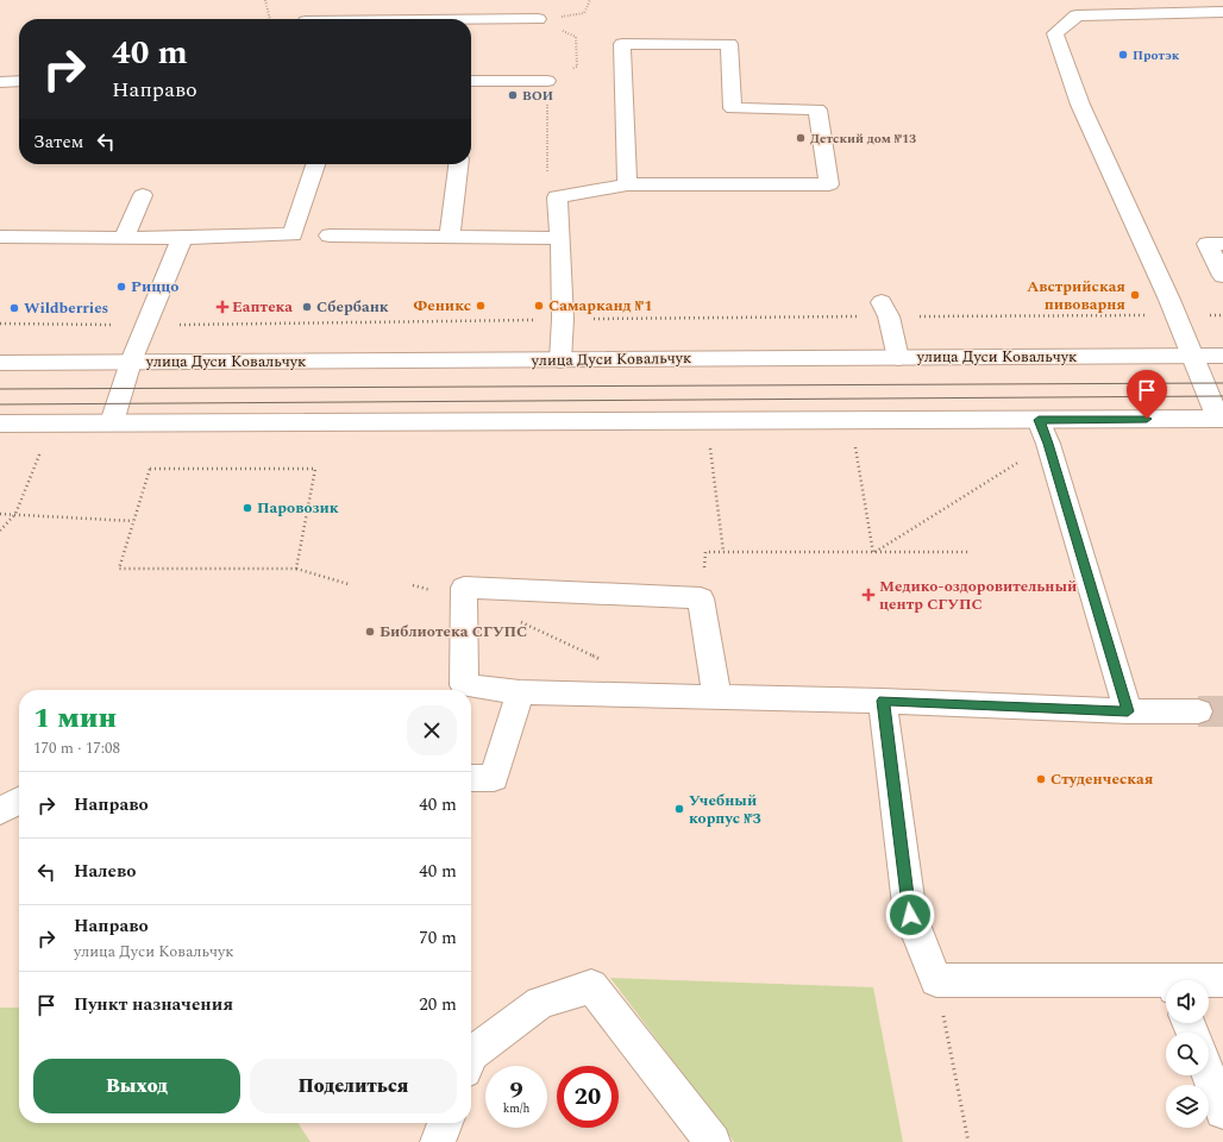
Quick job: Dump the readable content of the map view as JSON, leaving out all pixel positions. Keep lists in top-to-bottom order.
{
  "streets": {
    "main road": ["улица Дуси Ковальчук"]
  },
  "places": {
    "other": [
      "Протэк",
      "ВОИ",
      "Детский дом №13",
      "Риццо",
      "Австрийская пивоварня",
      "Феникс",
      "Самарканд №1",
      "Сбербанк",
      "Wildberries",
      "Паровозик",
      "Библиотека СГУПС",
      "Студенческая",
      "Учебный корпус №3"
    ],
    "health": ["Еаптека", "Медико-оздоровительный центр СГУПС"]
  },
  "page": {
    "turn": ["40 m", "Направо"],
    "then": "Затем",
    "heading": ["1 мин", "170 m · 17:08"],
    "list": [
      {
        "name": "Направо",
        "value": "40 m"
      },
      {
        "name": "Налево",
        "value": "40 m"
      },
      {
        "name": "Направо",
        "note": "улица Дуси Ковальчук",
        "value": "70 m"
      },
      {
        "name": "Пункт назначения",
        "value": "20 m"
      }
    ],
    "buttons": ["Выход", "Поделиться"],
    "speed": "9 km/h",
    "limit": "20"
  }
}
